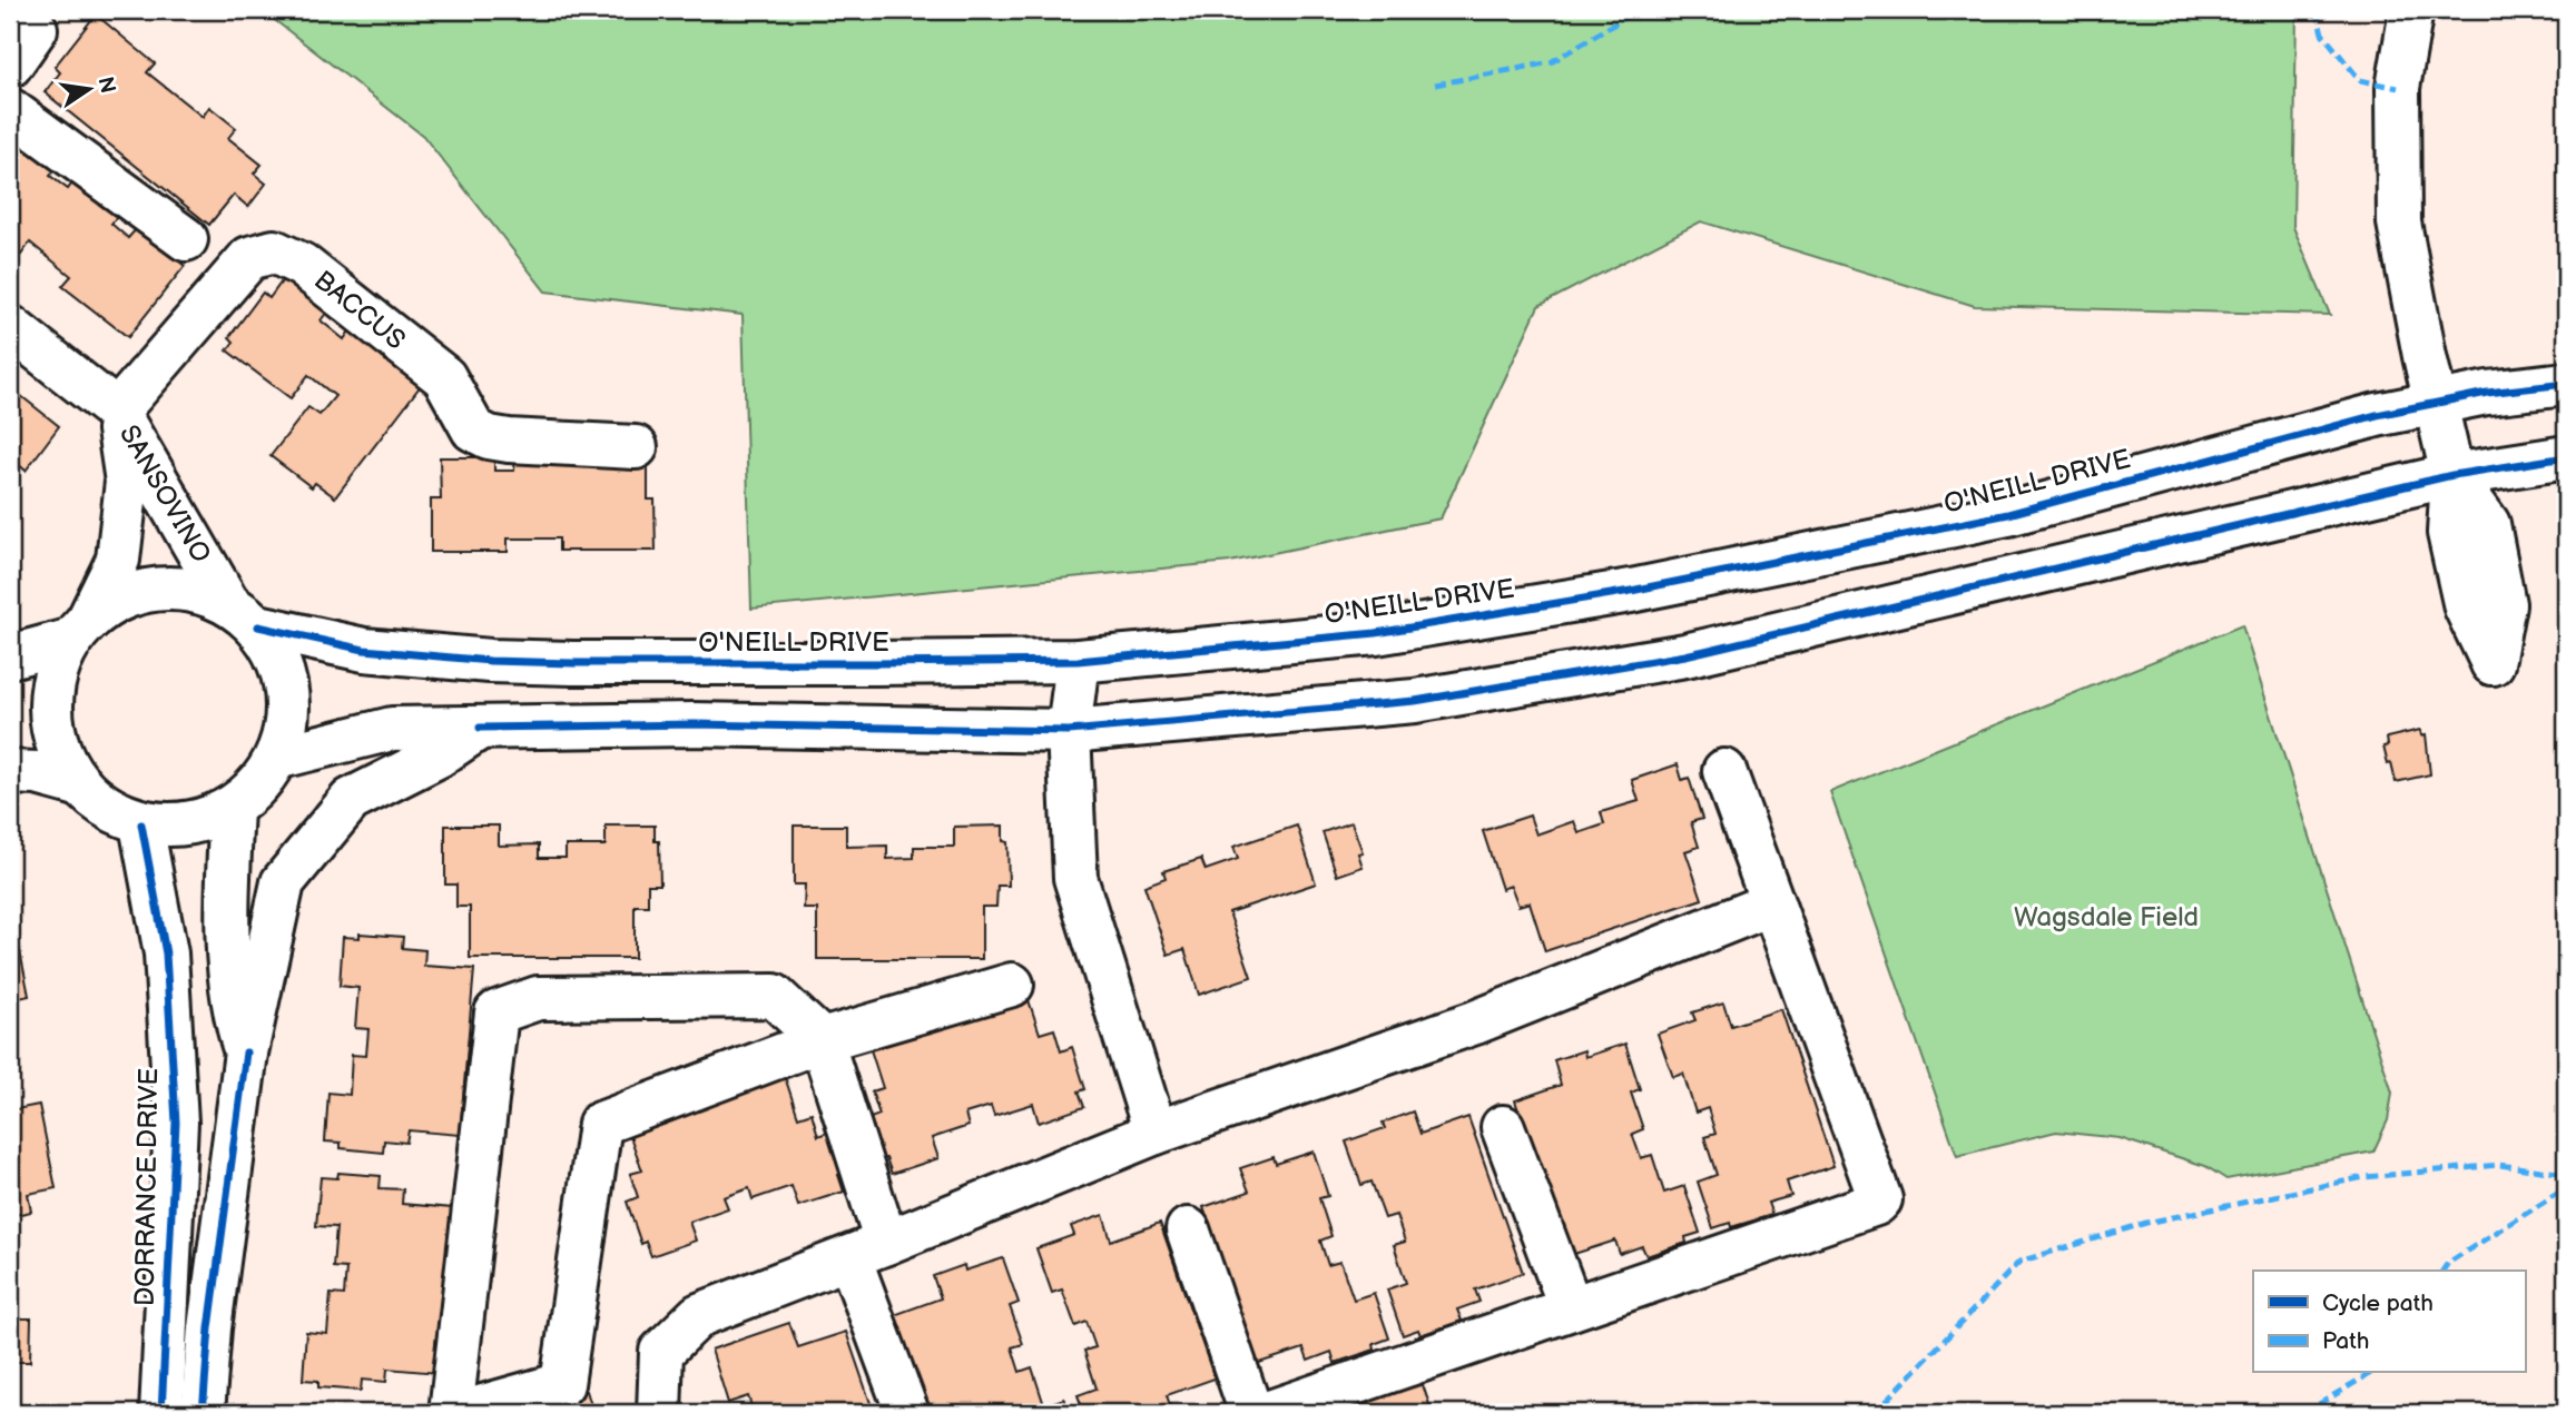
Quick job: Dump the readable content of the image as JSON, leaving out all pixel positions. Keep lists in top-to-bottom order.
{
  "streets": {
    "street": [
      "BACCUS",
      "O'NEILL DRIVE",
      "SANSOVINO",
      "DORRANCE DRIVE"
    ]
  },
  "crossings": [
    ["BACCUS", "SANSOVINO"],
    ["O'NEILL DRIVE", "SANSOVINO"],
    ["O'NEILL DRIVE", "DORRANCE DRIVE"],
    ["SANSOVINO", "DORRANCE DRIVE"]
  ],
  "parks": ["Wagsdale Field"],
  "legend": ["Cycle path", "Path"],
  "north": "right"
}
